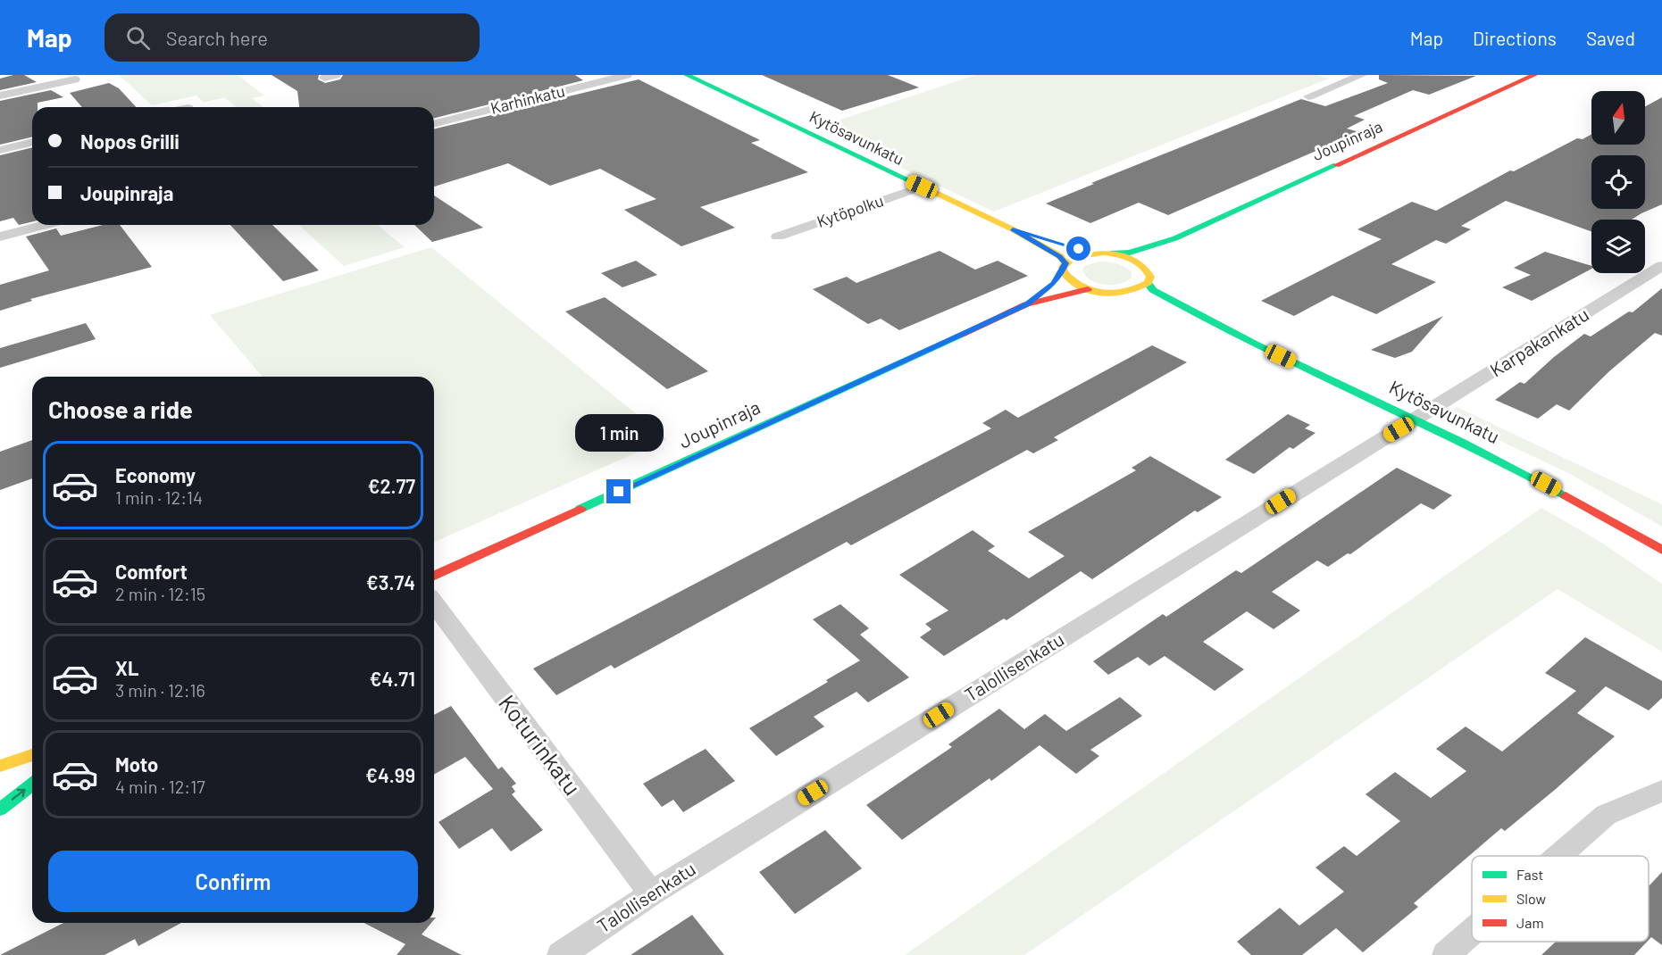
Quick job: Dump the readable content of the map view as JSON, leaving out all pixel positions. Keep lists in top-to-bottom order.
{
  "streets": {
    "street": [
      "Karhinkatu",
      "Kytösavunkatu",
      "Joupinraja",
      "Kytöpolku",
      "Karpakankatu",
      "Talollisenkatu",
      "Koturinkatu"
    ]
  },
  "crossings": [
    ["Kytösavunkatu", "Joupinraja"],
    ["Kytösavunkatu", "Kytöpolku"],
    ["Kytösavunkatu", "Karpakankatu"],
    ["Kytösavunkatu", "Talollisenkatu"],
    ["Karpakankatu", "Talollisenkatu"],
    ["Talollisenkatu", "Koturinkatu"]
  ],
  "legend": ["Fast", "Slow", "Jam"],
  "north": "top",
  "page": {
    "header": "Map",
    "search": "Search here",
    "nav": ["Map", "Directions", "Saved"],
    "banner": ["Nopos Grilli", "Joupinraja"],
    "heading": "Choose a ride",
    "bubble": "1 min",
    "list": [
      {
        "name": "Economy",
        "note": "1 min · 12:14",
        "value": "€2.77"
      },
      {
        "name": "Comfort",
        "note": "2 min · 12:15",
        "value": "€3.74"
      },
      {
        "name": "XL",
        "note": "3 min · 12:16",
        "value": "€4.71"
      },
      {
        "name": "Moto",
        "note": "4 min · 12:17",
        "value": "€4.99"
      }
    ],
    "buttons": "Confirm"
  }
}
